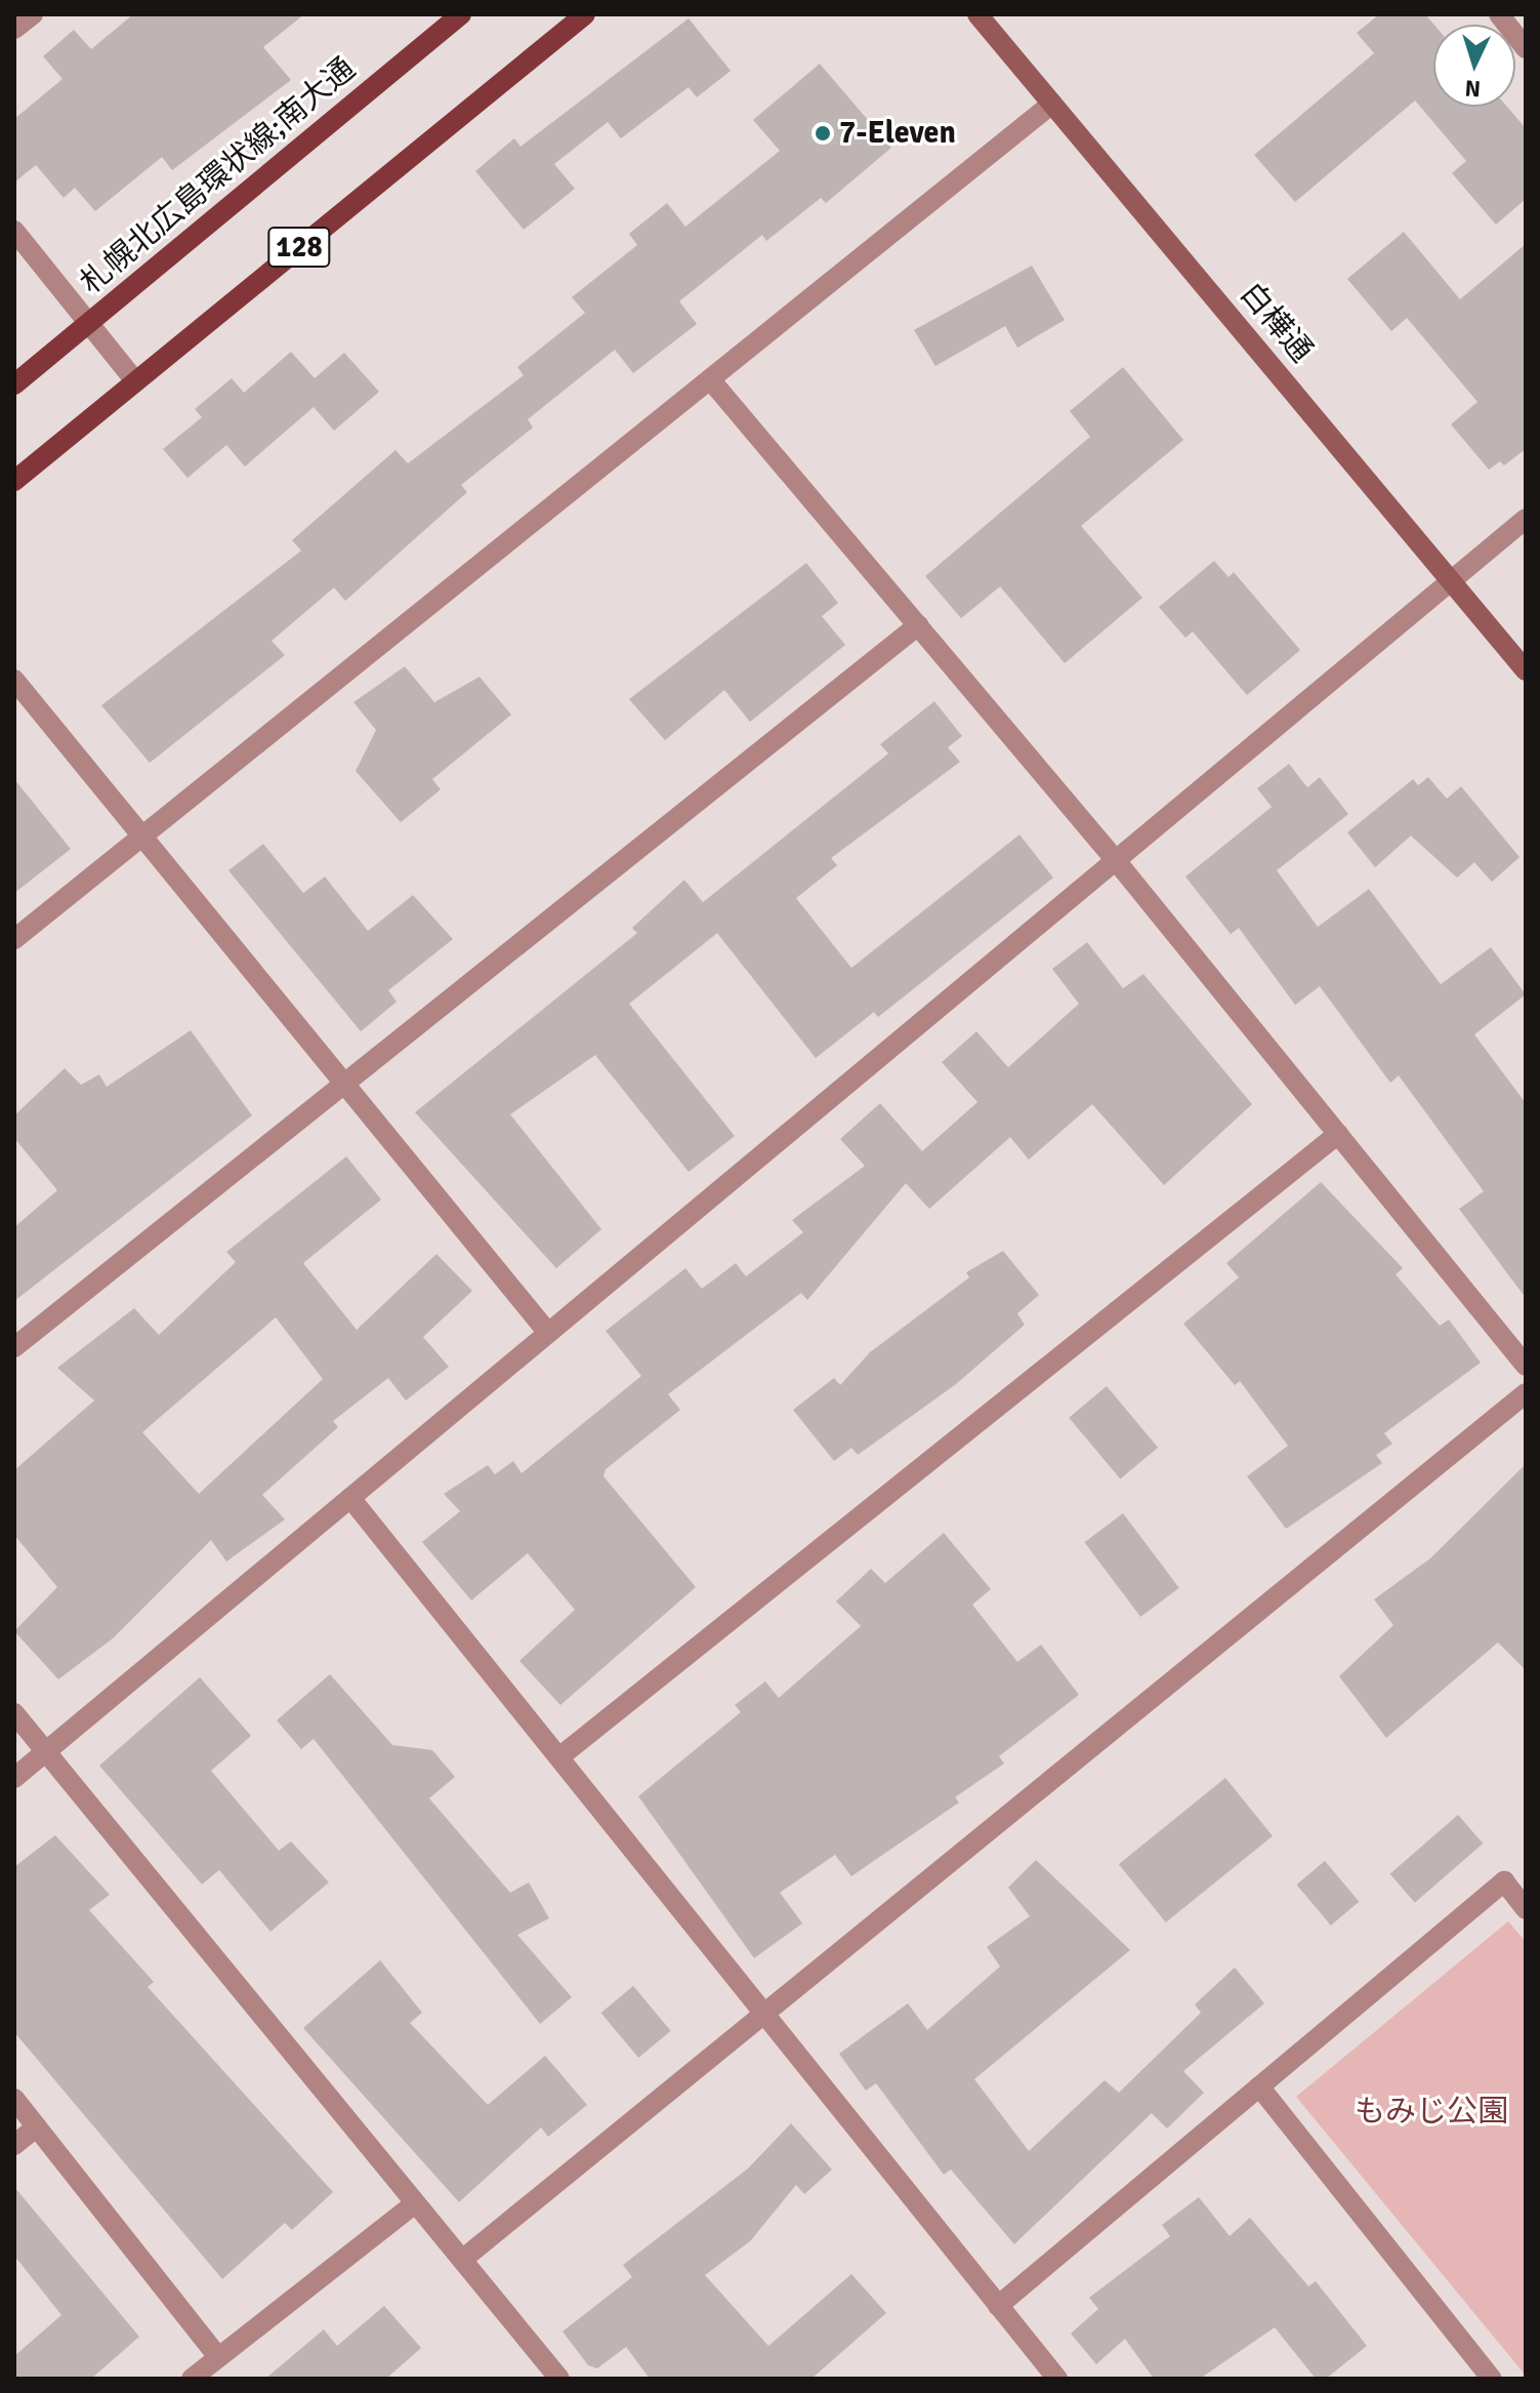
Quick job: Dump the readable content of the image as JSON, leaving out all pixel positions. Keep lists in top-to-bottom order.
{
  "streets": {
    "main road": ["札幌北広島環状線;南大通", "128", "白樺通"]
  },
  "parks": ["もみじ公園"],
  "places": ["7-Eleven"],
  "north": "bottom"
}
